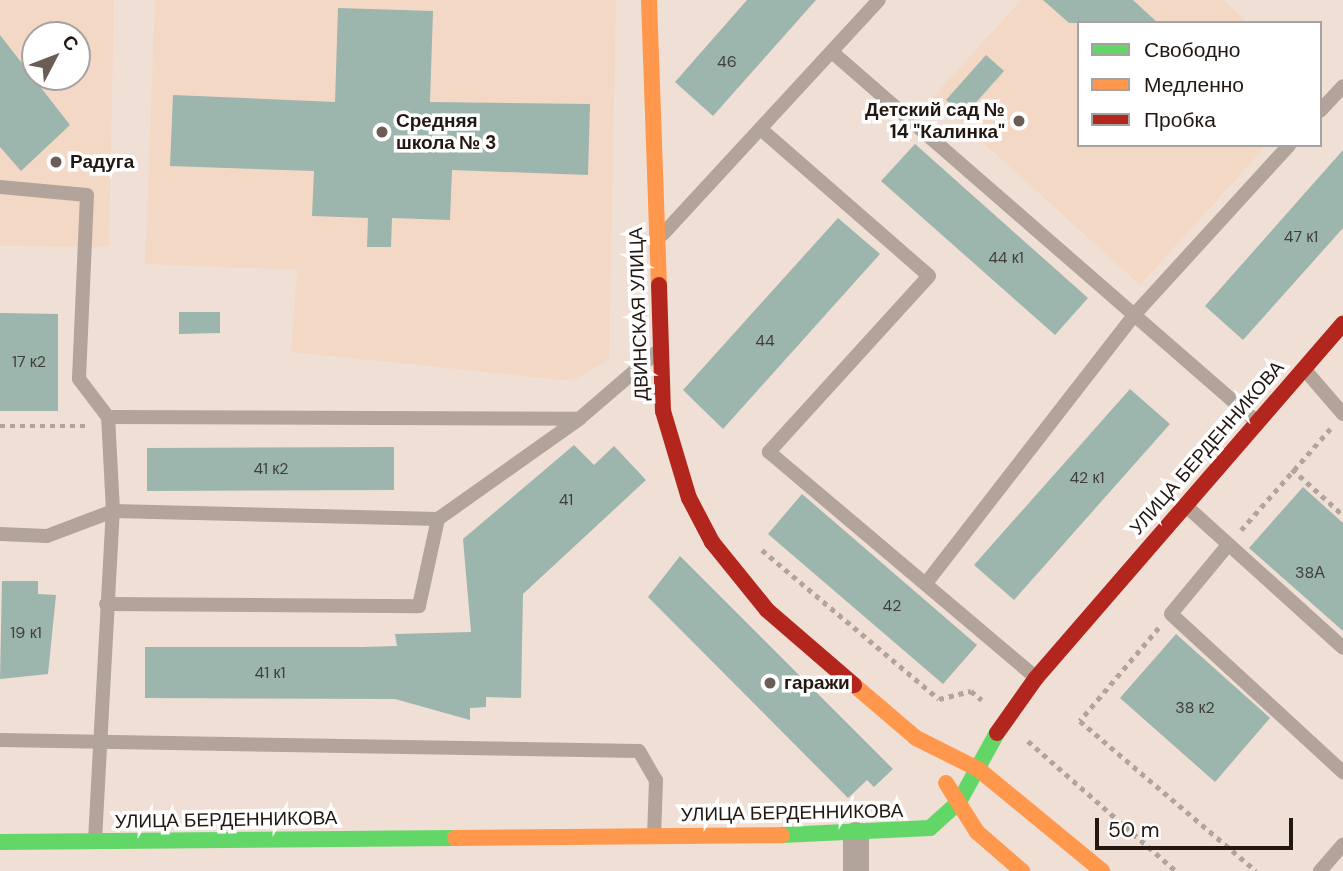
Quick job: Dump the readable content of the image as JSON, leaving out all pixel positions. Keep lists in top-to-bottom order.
{
  "streets": {
    "street": ["ДВИНСКАЯ УЛИЦА", "УЛИЦА БЕРДЕННИКОВА"]
  },
  "crossings": [
    ["ДВИНСКАЯ УЛИЦА", "УЛИЦА БЕРДЕННИКОВА"]
  ],
  "places": [
    "Детский сад № 14 \"Калинка\"",
    "Средняя школа № 3",
    "Радуга",
    "гаражи"
  ],
  "house_numbers": [
    "46",
    "47 к1",
    "44 к1",
    "44",
    "17 к2",
    "41 к2",
    "42 к1",
    "41",
    "38А",
    "42",
    "19 к1",
    "41 к1",
    "38 к2"
  ],
  "legend": ["Свободно", "Медленно", "Пробка"],
  "scale_bar": "50 m",
  "north": "top right"
}
